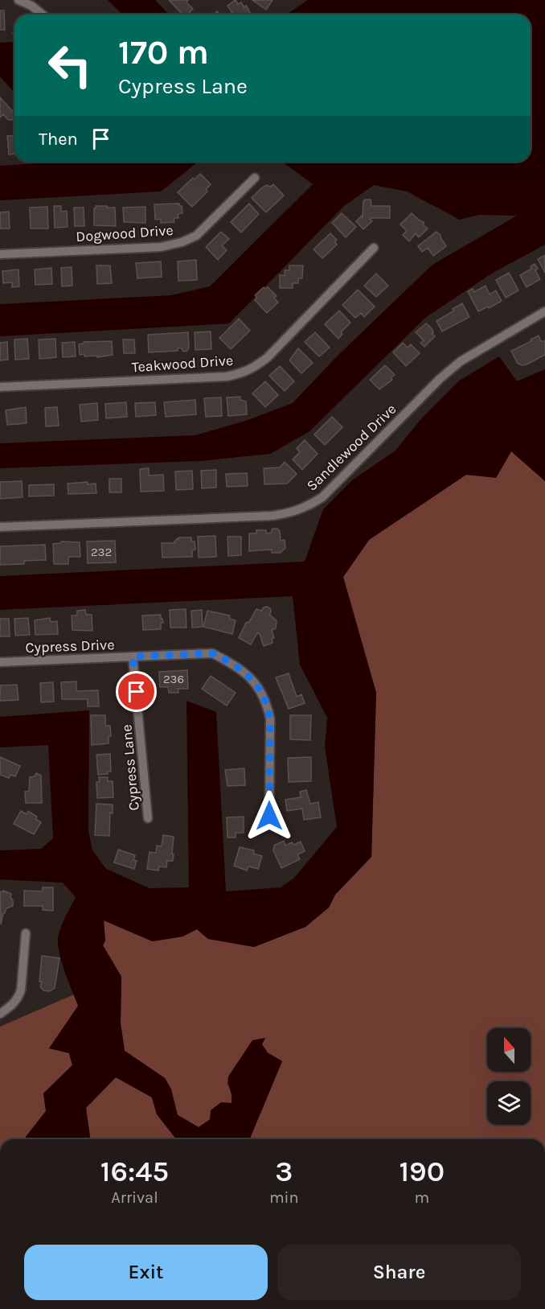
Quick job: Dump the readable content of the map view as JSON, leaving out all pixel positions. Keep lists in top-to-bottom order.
{
  "streets": {
    "street": [
      "Dogwood Drive",
      "Teakwood Drive",
      "Sandlewood Drive",
      "Cypress Drive",
      "Cypress Lane"
    ]
  },
  "crossings": [
    ["Cypress Drive", "Cypress Lane"]
  ],
  "house_numbers": ["232", "236"],
  "north": "top",
  "page": {
    "turn": ["170 m", "Cypress Lane"],
    "then": "Then",
    "eta": [
      "16:45",
      "Arrival",
      "3",
      "min",
      "190",
      "m"
    ],
    "buttons": ["Exit", "Share"]
  }
}
